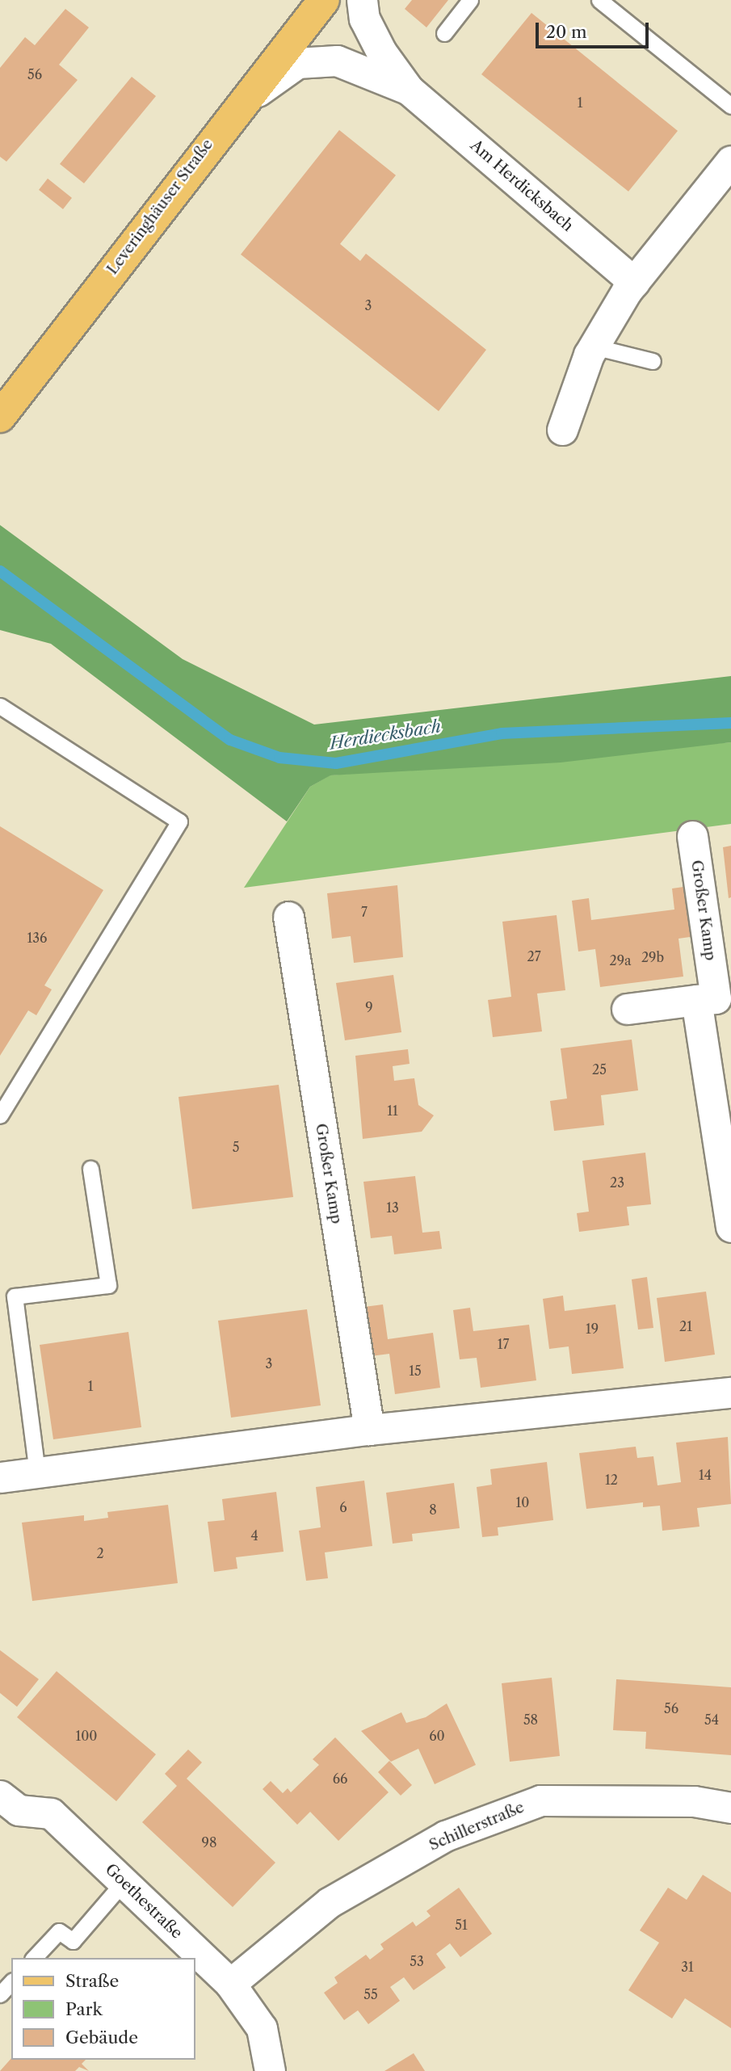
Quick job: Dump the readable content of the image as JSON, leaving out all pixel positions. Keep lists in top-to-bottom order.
{
  "streets": {
    "main road": ["Leveringhäuser Straße"],
    "street": [
      "Am Herdicksbach",
      "Großer Kamp",
      "Schillerstraße",
      "Goethestraße"
    ]
  },
  "crossings": [
    ["Am Herdicksbach", "Leveringhäuser Straße"],
    ["Schillerstraße", "Goethestraße"]
  ],
  "water": ["Herdiecksbach"],
  "house_numbers": [
    "56",
    "1",
    "3",
    "7",
    "136",
    "27",
    "29b",
    "29a",
    "9",
    "25",
    "11",
    "5",
    "23",
    "13",
    "21",
    "19",
    "17",
    "3",
    "15",
    "1",
    "14",
    "12",
    "10",
    "6",
    "8",
    "4",
    "2",
    "56",
    "58",
    "54",
    "100",
    "60",
    "66",
    "98",
    "51",
    "53",
    "31",
    "55"
  ],
  "legend": ["Straße", "Park", "Gebäude"],
  "scale_bar": "20 m"
}
